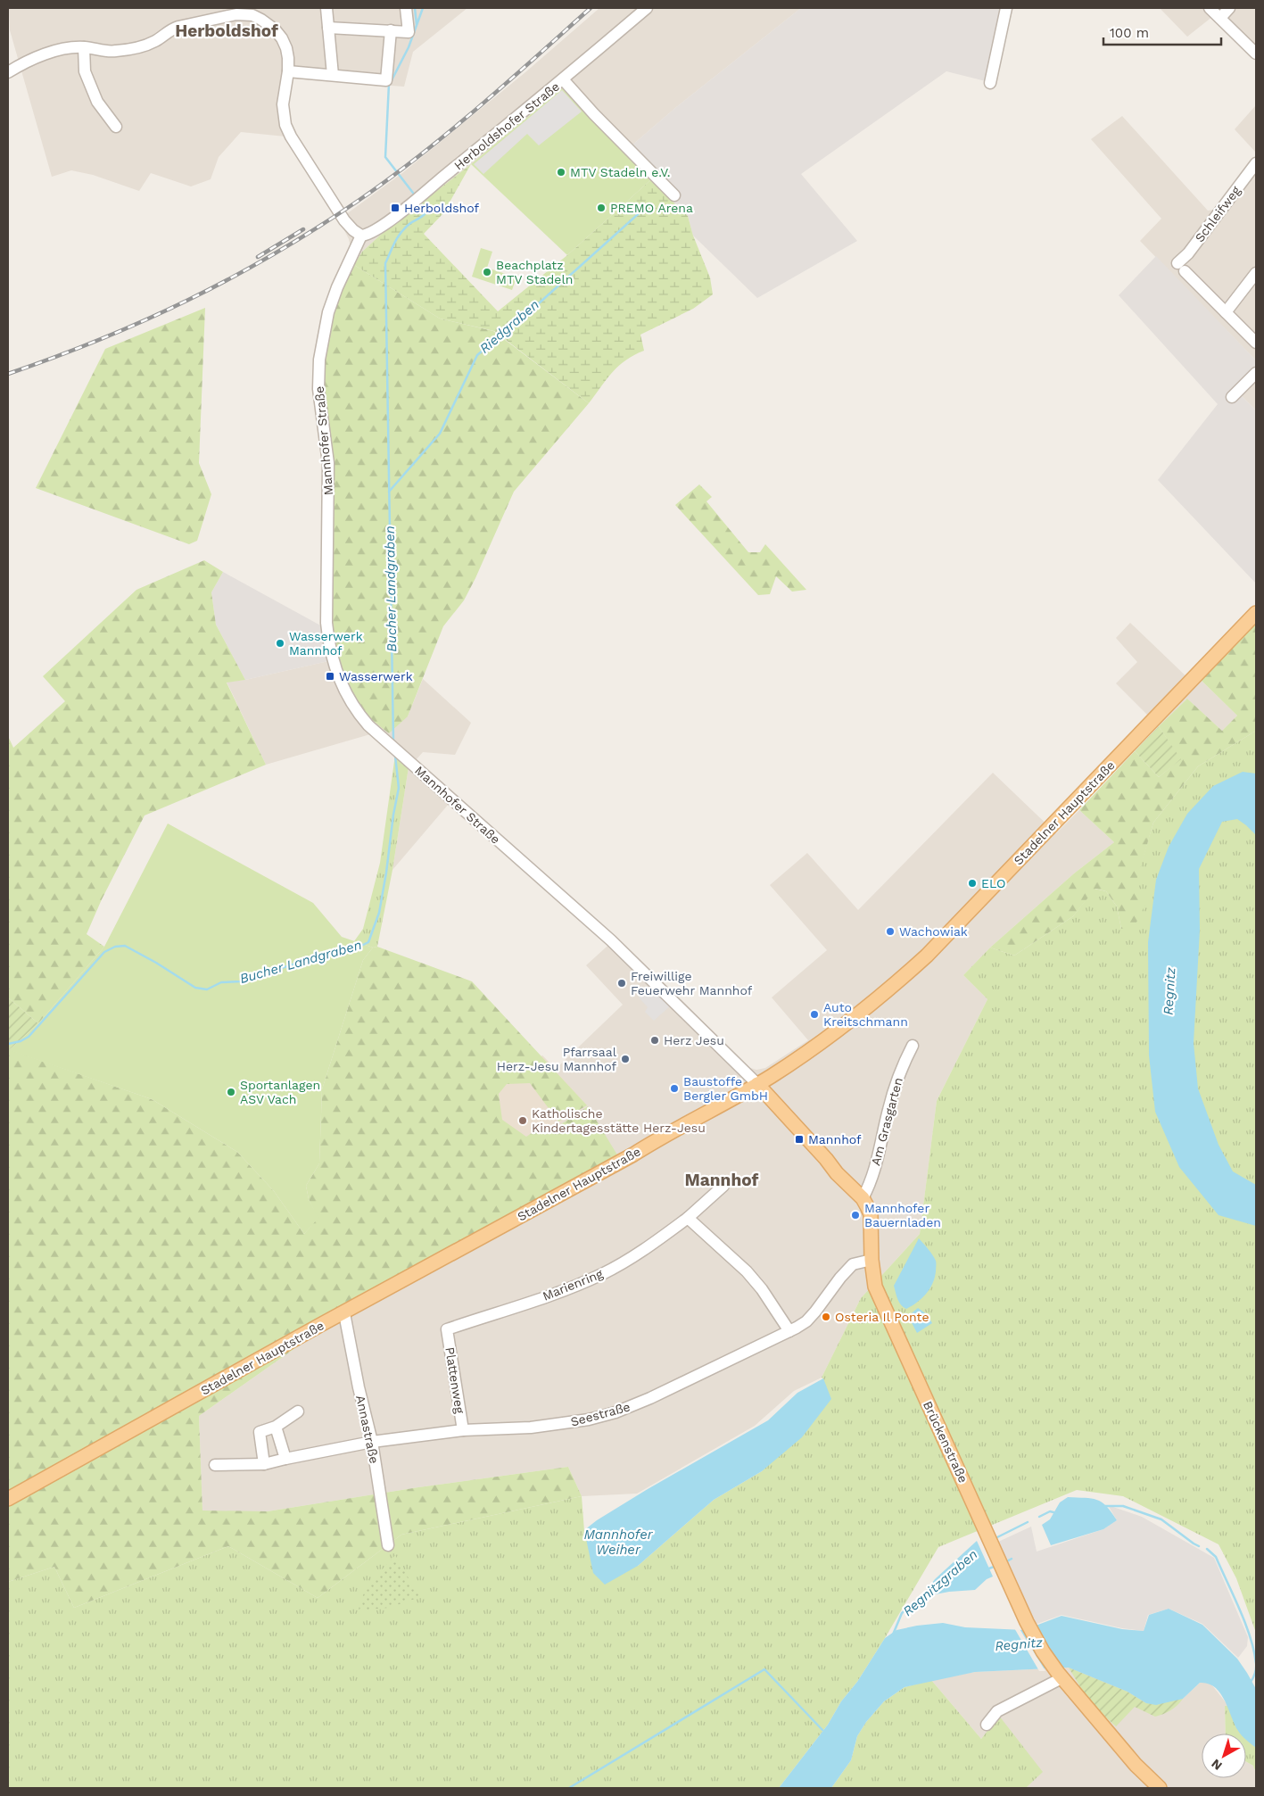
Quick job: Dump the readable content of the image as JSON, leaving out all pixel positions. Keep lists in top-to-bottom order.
{
  "streets": {
    "main road": ["Mannhofer Straße", "Stadelner Hauptstraße", "Brückenstraße"],
    "street": [
      "Herboldshofer Straße",
      "Schleifweg",
      "Am Grasgarten",
      "Marienring",
      "Plattenweg",
      "Seestraße",
      "Annastraße"
    ]
  },
  "crossings": [
    ["Herboldshofer Straße", "Mannhofer Straße"],
    ["Mannhofer Straße", "Stadelner Hauptstraße"],
    ["Mannhofer Straße", "Am Grasgarten"],
    ["Mannhofer Straße", "Seestraße"],
    ["Mannhofer Straße", "Brückenstraße"],
    ["Stadelner Hauptstraße", "Annastraße"],
    ["Marienring", "Plattenweg"],
    ["Plattenweg", "Seestraße"],
    ["Seestraße", "Annastraße"],
    ["Seestraße", "Brückenstraße"]
  ],
  "districts": ["Herboldshof", "Mannhof"],
  "water": [
    "Riedgraben",
    "Bucher Landgraben",
    "Regnitz",
    "Mannhofer Weiher",
    "Regnitzgraben"
  ],
  "places": {
    "other": [
      "MTV Stadeln e.V.",
      "PREMO Arena",
      "Beachplatz MTV Stadeln",
      "Wasserwerk Mannhof",
      "ELO",
      "Wachowiak",
      "Freiwillige Feuerwehr Mannhof",
      "Auto Kreitschmann",
      "Herz Jesu",
      "Pfarrsaal Herz-Jesu Mannhof",
      "Baustoffe Bergler GmbH",
      "Sportanlagen ASV Vach",
      "Katholische Kindertagesstätte Herz-Jesu",
      "Mannhofer Bauernladen",
      "Osteria Il Ponte"
    ],
    "transit": ["Herboldshof", "Wasserwerk", "Mannhof"]
  },
  "scale_bar": "100 m",
  "north": "bottom left"
}
